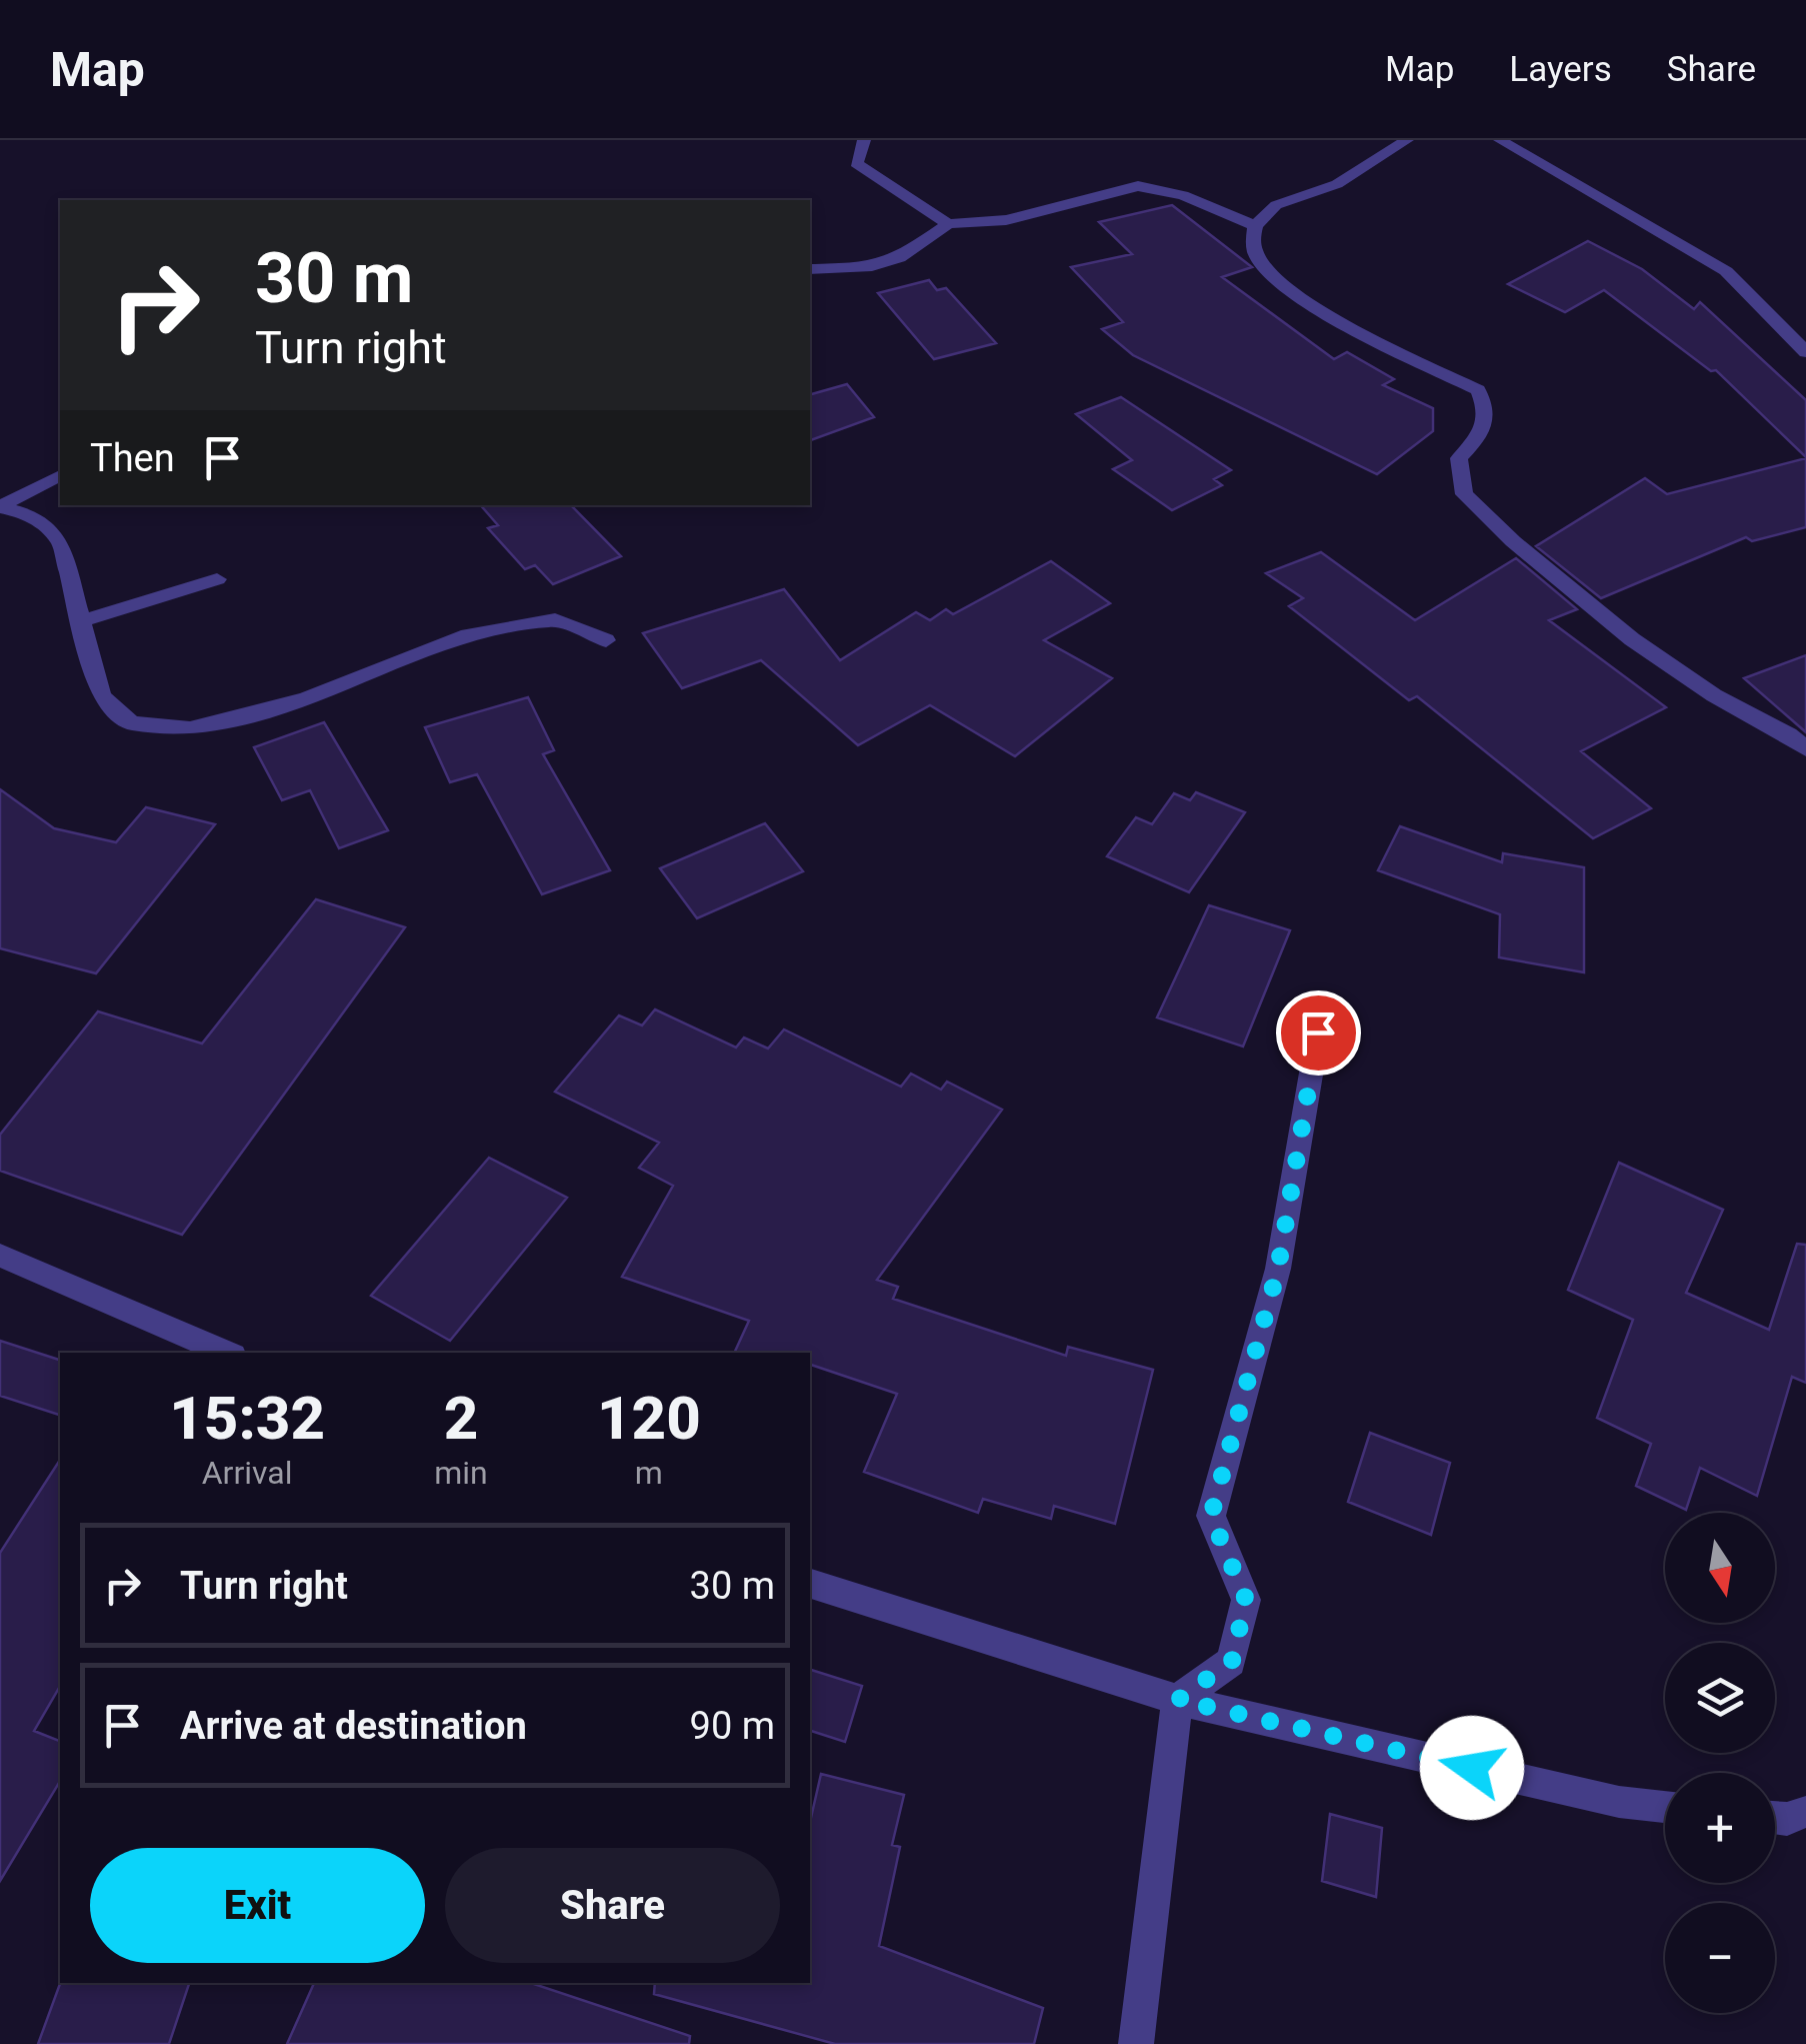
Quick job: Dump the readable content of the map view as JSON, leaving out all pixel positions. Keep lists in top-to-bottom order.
{
  "north": "bottom",
  "page": {
    "header": "Map",
    "nav": ["Map", "Layers", "Share"],
    "turn": ["30 m", "Turn right"],
    "then": "Then",
    "eta": [
      "15:32",
      "Arrival",
      "2",
      "min",
      "120",
      "m"
    ],
    "map_buttons": ["+", "−"],
    "list": [
      {
        "name": "Turn right",
        "value": "30 m"
      },
      {
        "name": "Arrive at destination",
        "value": "90 m"
      }
    ],
    "buttons": ["Exit", "Share"]
  }
}
